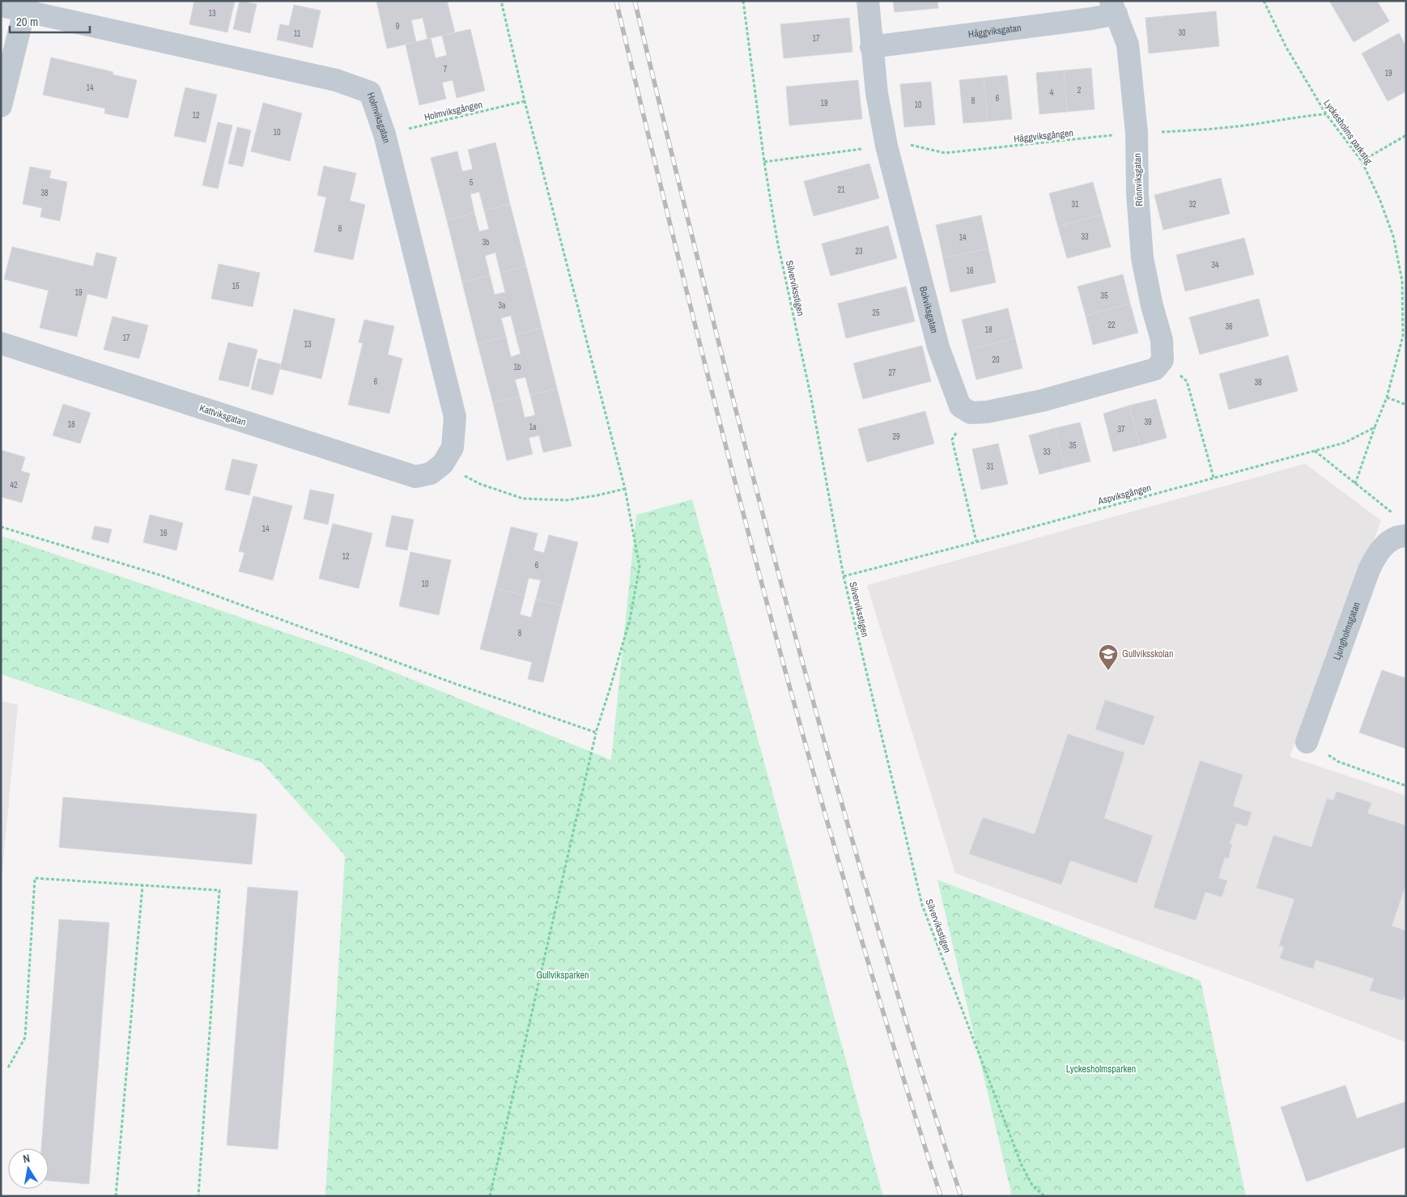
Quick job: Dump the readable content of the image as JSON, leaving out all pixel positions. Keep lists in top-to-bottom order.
{
  "streets": {
    "street": [
      "Häggviksgatan",
      "Holmviksgatan",
      "Rönnviksgatan",
      "Bokviksgatan",
      "Kattviksgatan",
      "Ljungholmsgatan"
    ],
    "path": [
      "Holmviksgången",
      "Lyckesholms parkstig",
      "Häggviksgången",
      "Silverviksstigen",
      "Aspviksgången"
    ]
  },
  "crossings": [
    ["Häggviksgatan", "Rönnviksgatan"],
    ["Häggviksgatan", "Bokviksgatan"],
    ["Holmviksgången", "Holmviksgatan"],
    ["Holmviksgatan", "Kattviksgatan"],
    ["Lyckesholms parkstig", "Häggviksgången"],
    ["Häggviksgången", "Rönnviksgatan"],
    ["Häggviksgången", "Silverviksstigen"],
    ["Häggviksgången", "Bokviksgatan"],
    ["Silverviksstigen", "Aspviksgången"]
  ],
  "parks": ["Gullviksparken", "Lyckesholmsparken"],
  "places": {
    "school or university": ["Gullviksskolan"]
  },
  "house_numbers": [
    "13",
    "9",
    "30",
    "11",
    "17",
    "7",
    "19",
    "14",
    "2",
    "4",
    "6",
    "8",
    "19",
    "10",
    "12",
    "10",
    "5",
    "21",
    "38",
    "31",
    "32",
    "8",
    "33",
    "14",
    "3b",
    "23",
    "34",
    "16",
    "15",
    "19",
    "35",
    "3a",
    "25",
    "22",
    "36",
    "18",
    "17",
    "13",
    "20",
    "1b",
    "27",
    "6",
    "38",
    "39",
    "18",
    "1a",
    "37",
    "29",
    "35",
    "33",
    "31",
    "42",
    "14",
    "16",
    "12",
    "6",
    "10",
    "8"
  ],
  "scale_bar": "20 m",
  "north": "top"
}
